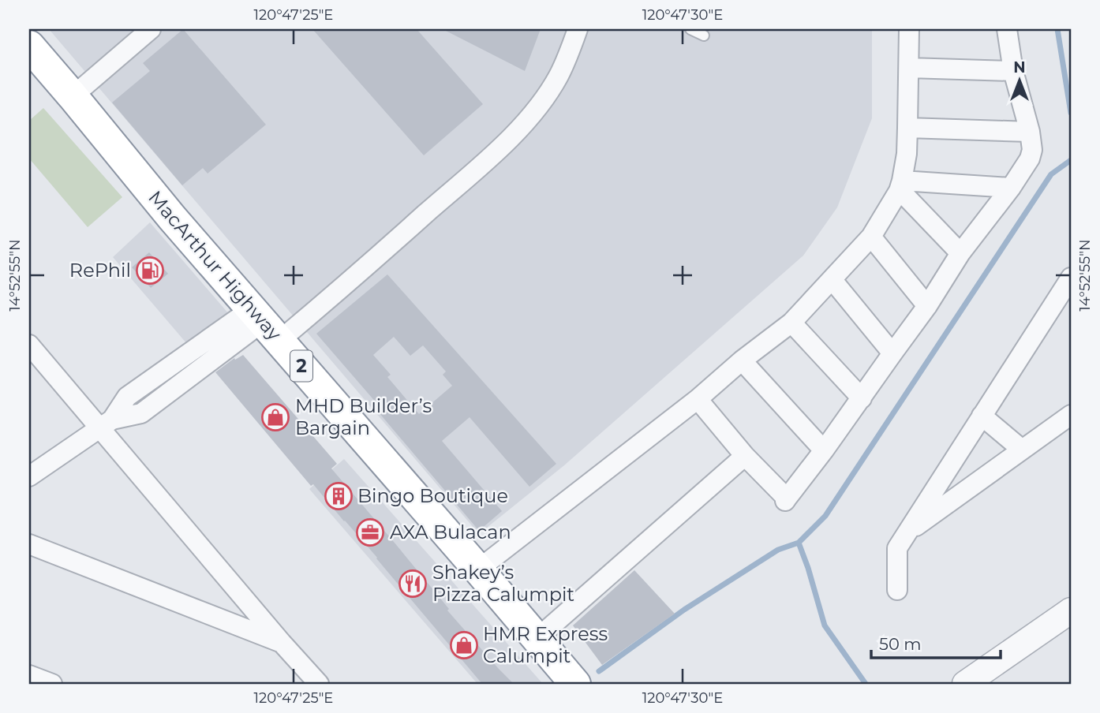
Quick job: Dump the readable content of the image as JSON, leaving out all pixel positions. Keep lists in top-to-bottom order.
{
  "streets": {
    "highway": ["MacArthur Highway", "2"]
  },
  "places": {
    "fuel station": ["RePhil"],
    "shop": ["MHD Builder’s Bargain", "HMR Express Calumpit"],
    "building": ["Bingo Boutique"],
    "office": ["AXA Bulacan"],
    "restaurant": ["Shakey’s Pizza Calumpit"]
  },
  "scale_bar": "50 m",
  "north": "top",
  "coordinates": ["120°47'25\"E", "120°47'30\"E", "14°52'55\"N"]
}
